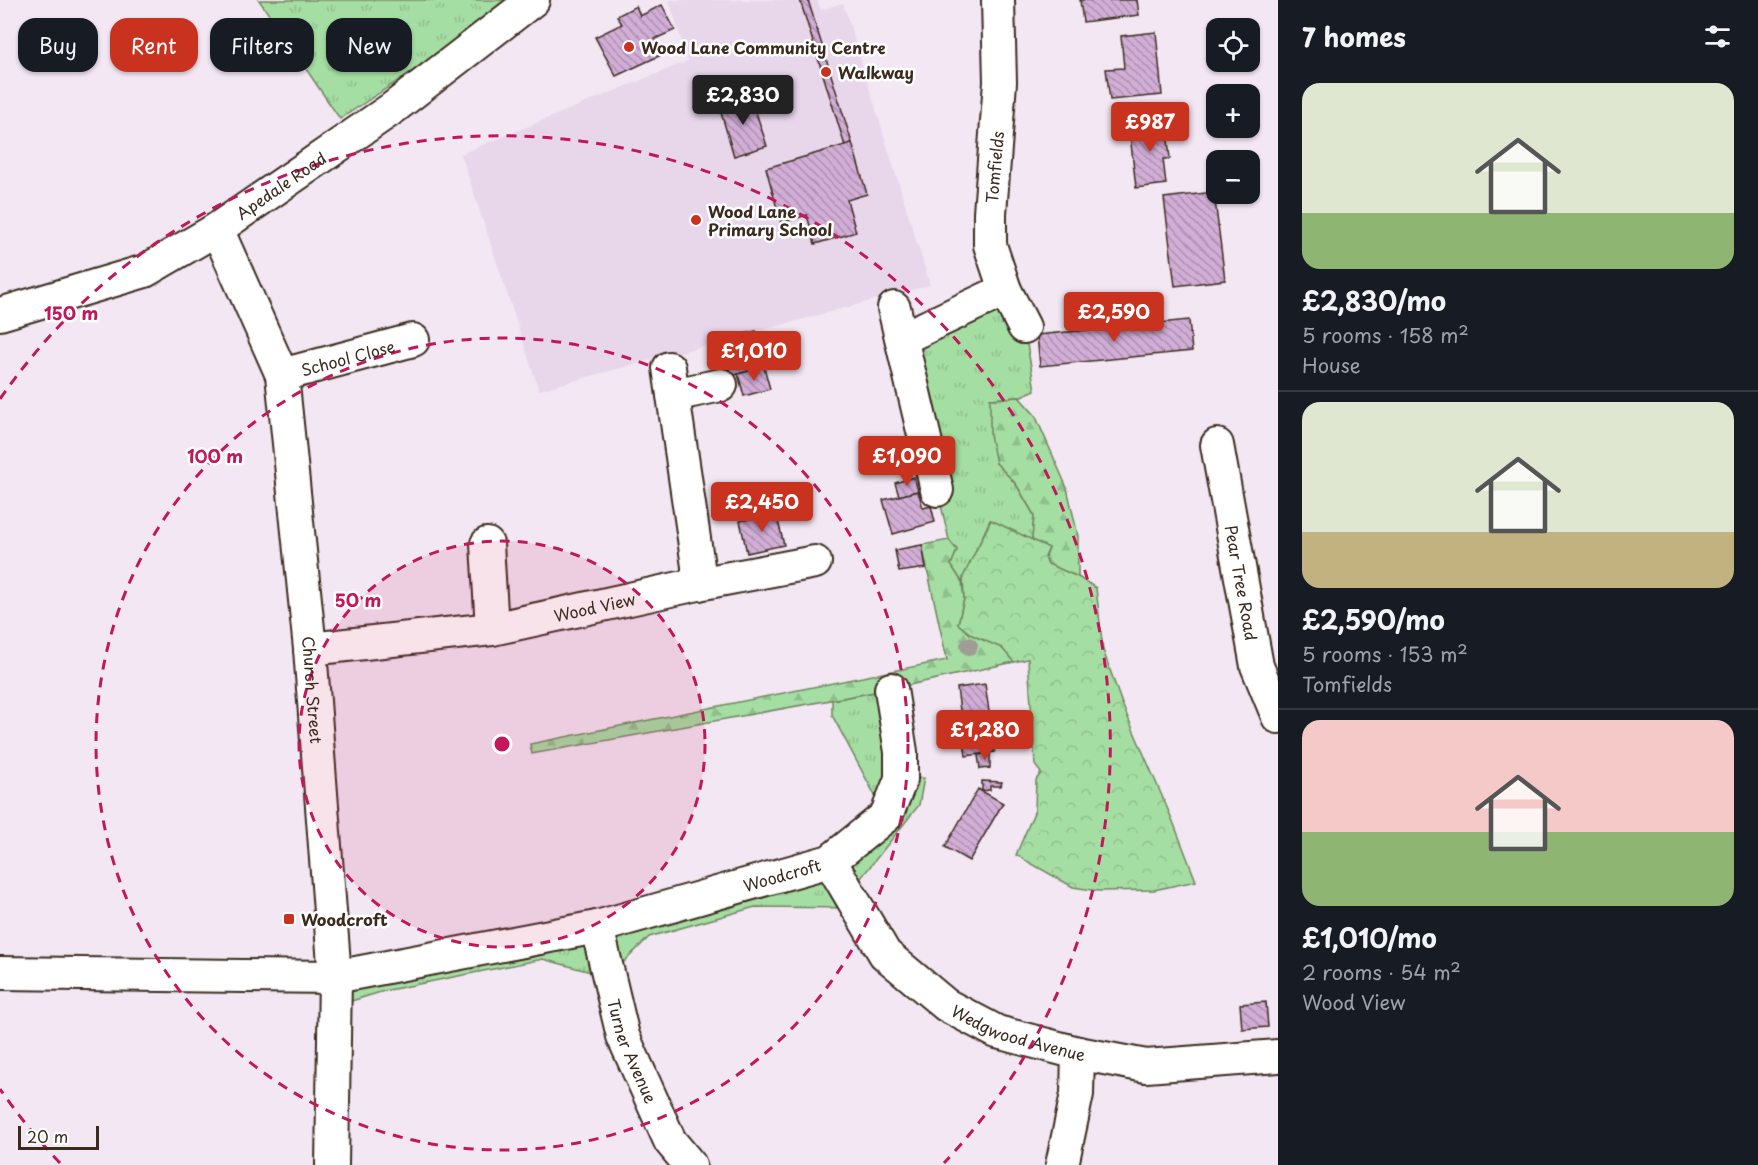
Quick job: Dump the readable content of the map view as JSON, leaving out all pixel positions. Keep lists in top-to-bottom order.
{
  "streets": {
    "street": [
      "Tomfields",
      "Apedale Road",
      "School Close",
      "Pear Tree Road",
      "Wood View",
      "Church Street",
      "Woodcroft",
      "Wedgwood Avenue",
      "Turner Avenue"
    ]
  },
  "crossings": [
    ["Apedale Road", "Church Street"],
    ["School Close", "Church Street"],
    ["Wood View", "Church Street"],
    ["Church Street", "Woodcroft"],
    ["Woodcroft", "Wedgwood Avenue"],
    ["Woodcroft", "Turner Avenue"]
  ],
  "places": {
    "other": ["Wood Lane Community Centre", "Walkway", "Wood Lane Primary School"],
    "transit": ["Woodcroft"]
  },
  "scale_bar": "20 m",
  "page": {
    "heading": "7 homes",
    "map_buttons": ["+", "−"],
    "chip": [
      "Buy",
      "Rent",
      "Filters",
      "New"
    ],
    "list": [
      {
        "name": "£2,830/mo",
        "note": "5 rooms · 158 m² · House"
      },
      {
        "name": "£2,590/mo",
        "note": "5 rooms · 153 m² · Tomfields"
      },
      {
        "name": "£1,010/mo",
        "note": "2 rooms · 54 m² · Wood View"
      }
    ],
    "price": [
      "£2,830",
      "£987",
      "£2,590",
      "£1,010",
      "£1,090",
      "£2,450",
      "£1,280"
    ],
    "scale": "20 m"
  },
  "rings": ["150 m", "100 m", "50 m"]
}
